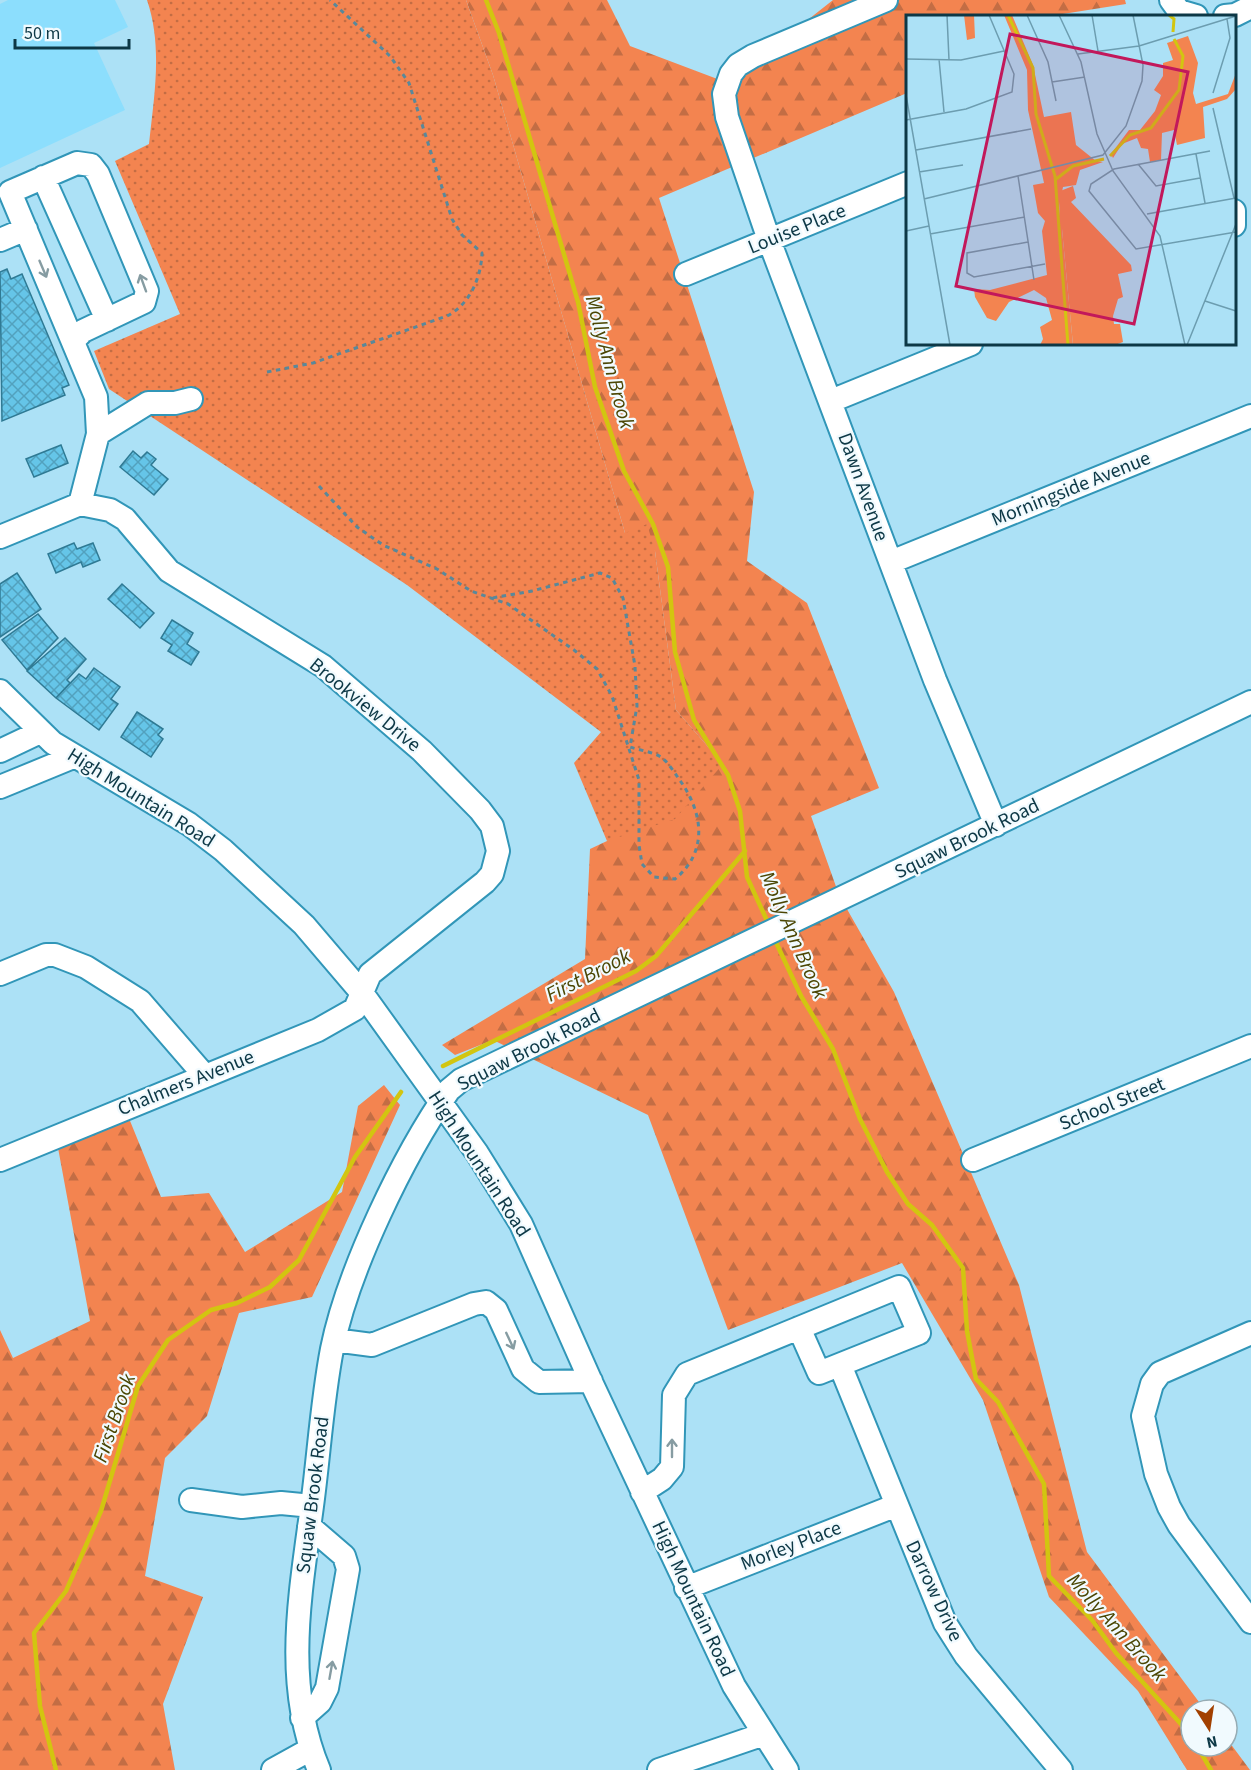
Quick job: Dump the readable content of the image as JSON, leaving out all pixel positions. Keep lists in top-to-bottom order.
{
  "streets": {
    "street": [
      "Louise Place",
      "Dawn Avenue",
      "Morningside Avenue",
      "Brookview Drive",
      "High Mountain Road",
      "Squaw Brook Road",
      "Chalmers Avenue",
      "School Street",
      "Morley Place",
      "Darrow Drive"
    ]
  },
  "crossings": [
    ["Louise Place", "Dawn Avenue"],
    ["Dawn Avenue", "Morningside Avenue"],
    ["Dawn Avenue", "Squaw Brook Road"],
    ["Brookview Drive", "High Mountain Road"],
    ["Brookview Drive", "Chalmers Avenue"],
    ["High Mountain Road", "Squaw Brook Road"],
    ["High Mountain Road", "Chalmers Avenue"],
    ["High Mountain Road", "Morley Place"],
    ["Morley Place", "Darrow Drive"]
  ],
  "water": ["Molly Ann Brook", "First Brook"],
  "scale_bar": "50 m",
  "north": "bottom"
}
